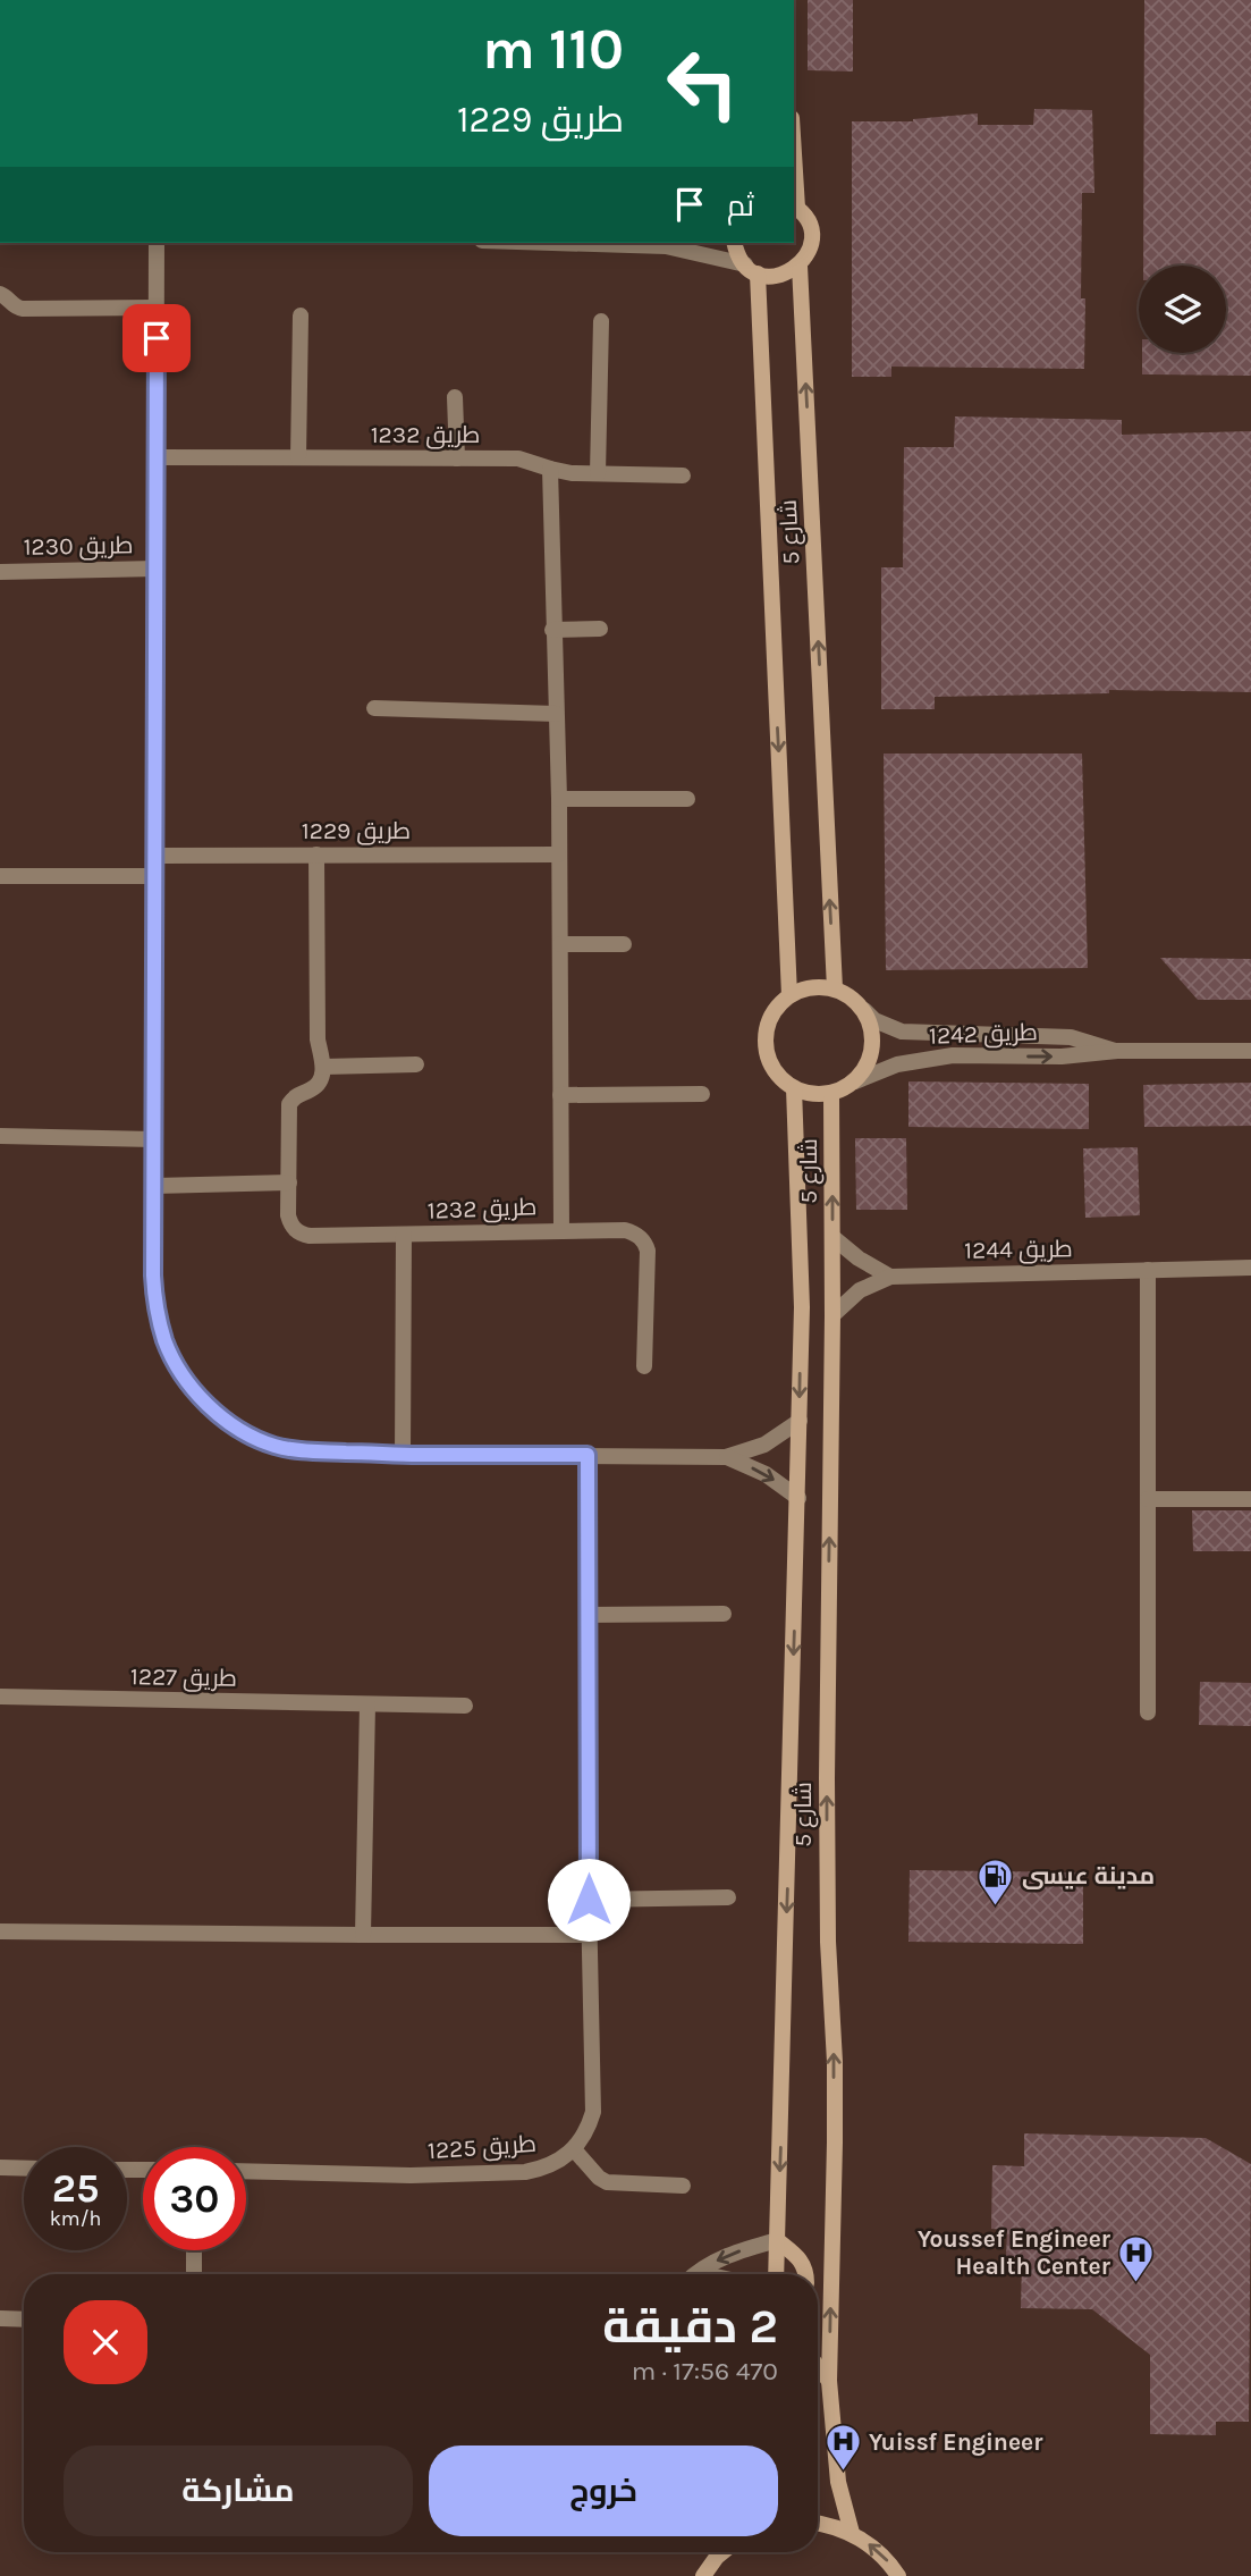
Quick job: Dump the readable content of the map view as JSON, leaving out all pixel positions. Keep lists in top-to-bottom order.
{
  "streets": {
    "street": [
      "طريق 1232",
      "شارع 5",
      "طريق 1230",
      "طريق 1229",
      "طريق 1242",
      "طريق 1244",
      "طريق 1227",
      "طريق 1225"
    ]
  },
  "crossings": [
    ["طريق 1232", "طريق 1229"],
    ["شارع 5", "طريق 1242"],
    ["شارع 5", "طريق 1244"]
  ],
  "places": {
    "fuel station": ["مدينة عيسى"],
    "hospital": ["Youssef Engineer Health Center", "Yuissf Engineer"]
  },
  "page": {
    "turn": ["110 m", "طريق 1229"],
    "then": "ثم",
    "speed": "25 km/h",
    "limit": "30",
    "heading": ["2 دقيقة", "470 m · 17:56"],
    "buttons": ["خروج", "مشاركة"]
  }
}
